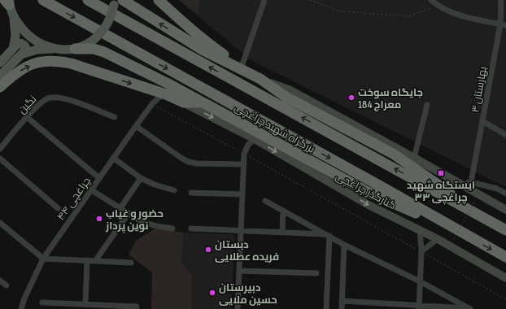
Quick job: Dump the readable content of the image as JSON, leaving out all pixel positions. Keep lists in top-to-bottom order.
{
  "streets": {
    "highway": ["بزرگراه شهید چراغچی"],
    "main road": ["کنارگذر چراغچی"],
    "street": ["بهارستان ۳", "نگین", "چراغچی ۴۴"]
  },
  "places": {
    "other": [
      "جایگاه سوخت 184 معراج",
      "حضور و غیاب نوین پرداز",
      "دبستان فریده عطلایی",
      "دبیرستان حسین ملایی"
    ],
    "transit": ["ایستگاه شهید چراغچی ۳۳"]
  }
}
